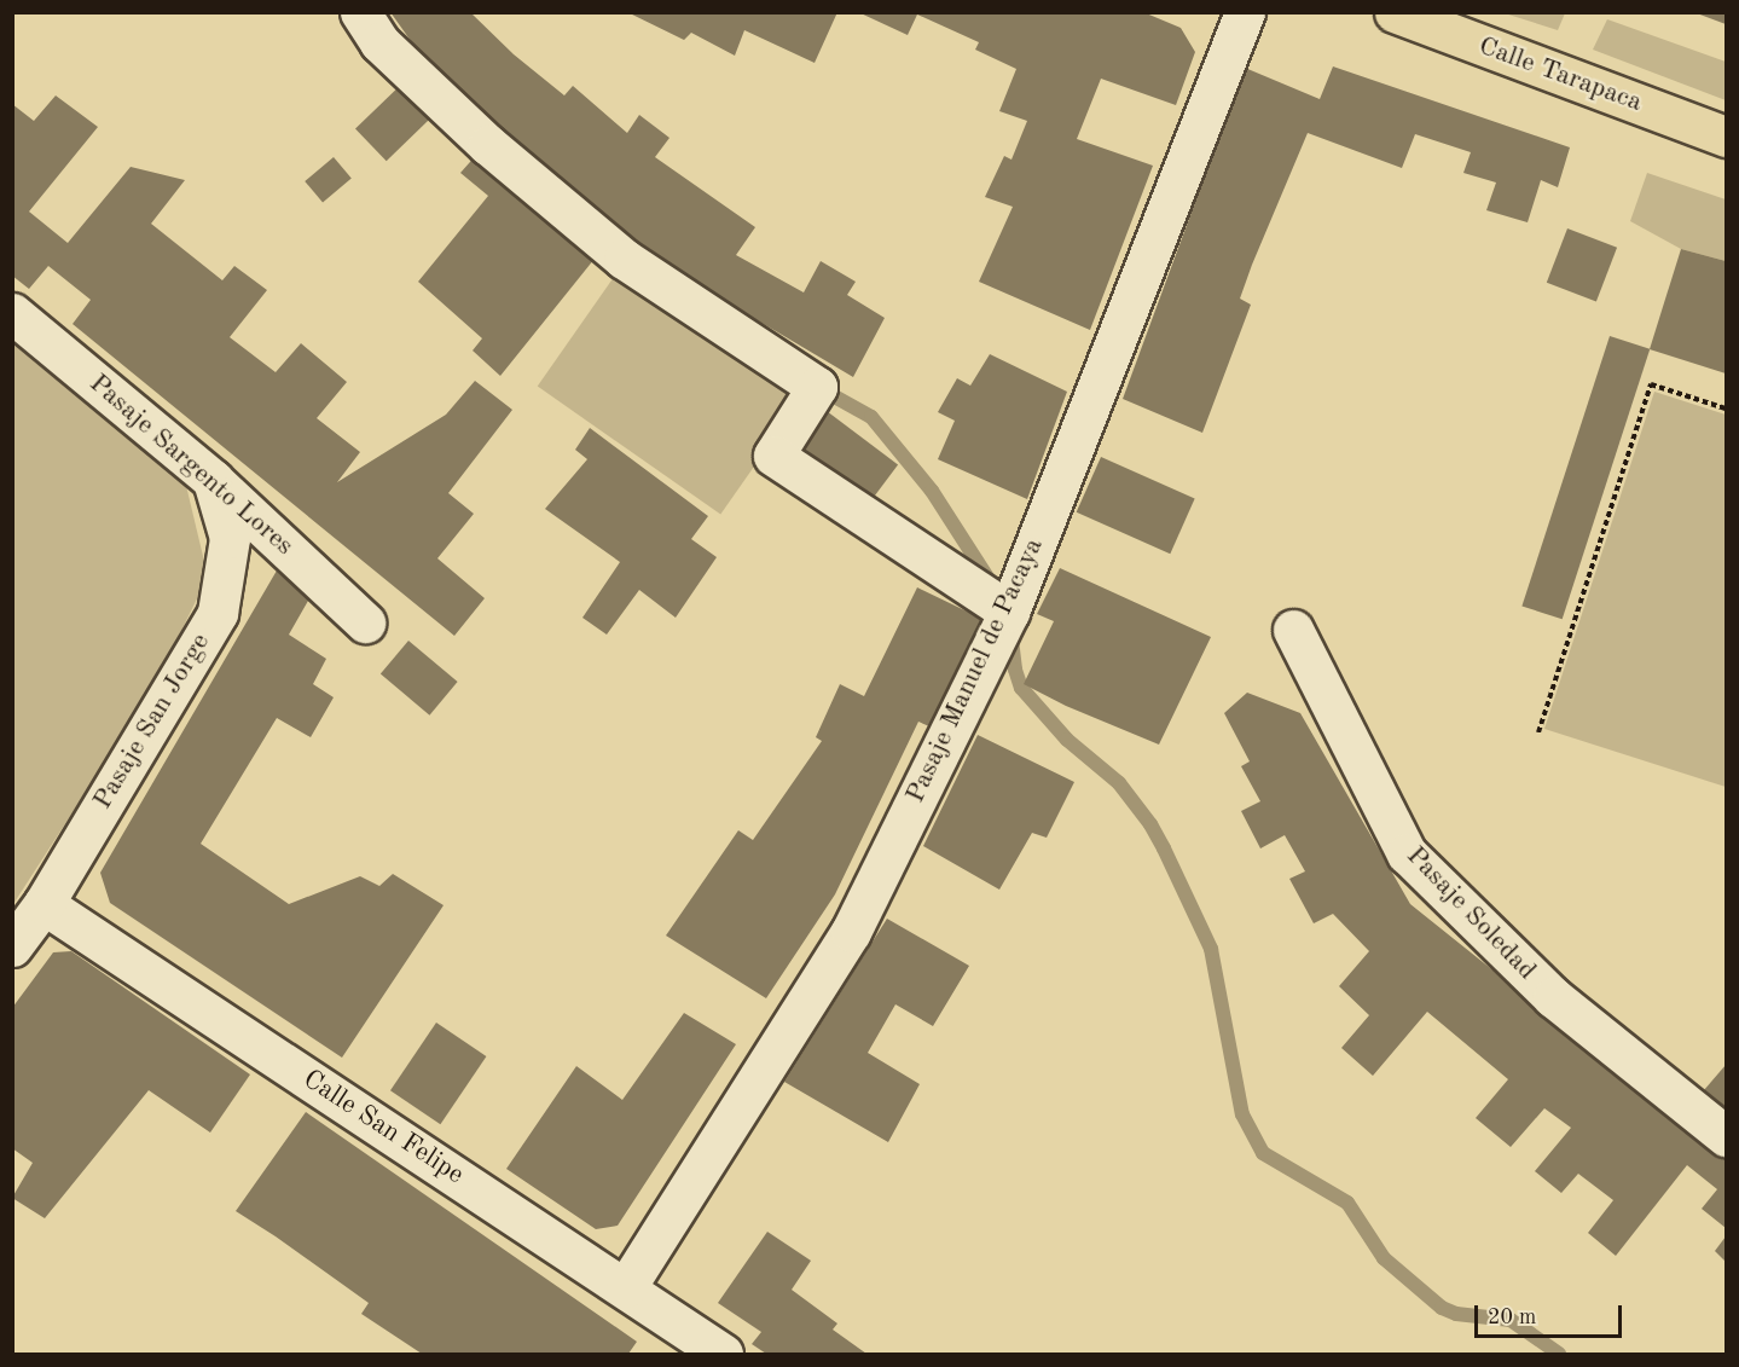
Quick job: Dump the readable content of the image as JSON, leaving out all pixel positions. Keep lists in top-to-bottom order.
{
  "streets": {
    "main road": ["Calle Tarapaca"],
    "street": [
      "Pasaje Sargento Lores",
      "Pasaje Manuel de Pacaya",
      "Pasaje San Jorge",
      "Pasaje Soledad",
      "Calle San Felipe"
    ]
  },
  "crossings": [
    ["Pasaje Sargento Lores", "Pasaje San Jorge"],
    ["Pasaje Manuel de Pacaya", "Calle San Felipe"],
    ["Pasaje San Jorge", "Calle San Felipe"]
  ],
  "scale_bar": "20 m"
}
